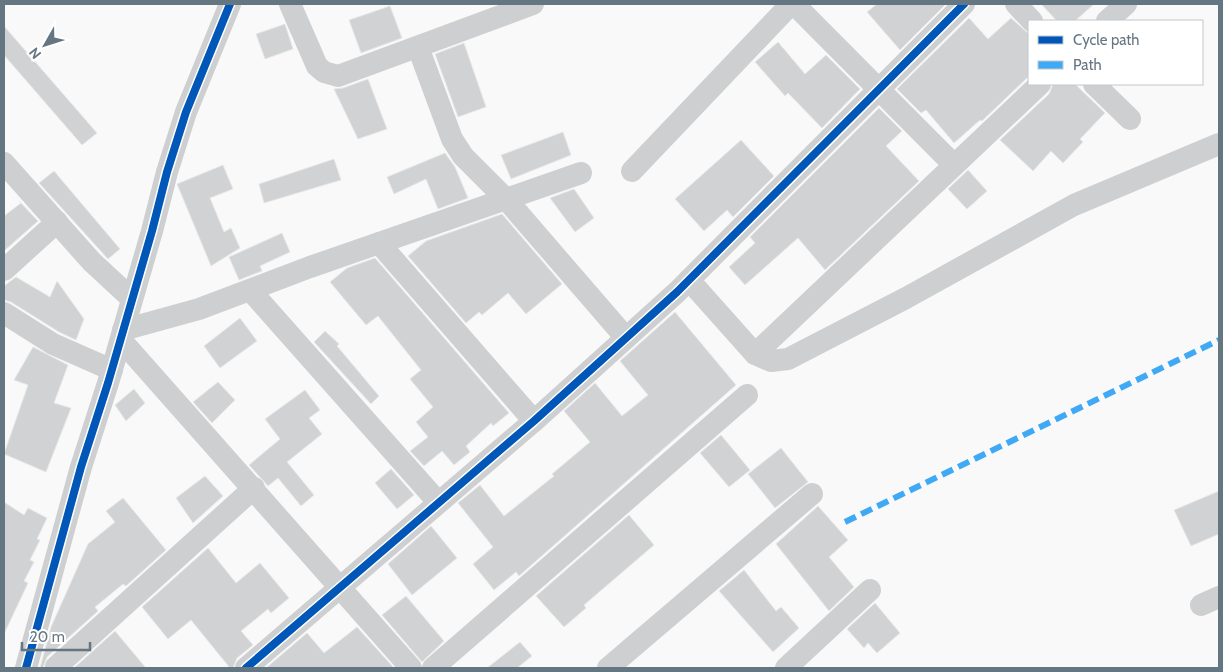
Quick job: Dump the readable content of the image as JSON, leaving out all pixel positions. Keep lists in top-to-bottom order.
{
  "legend": ["Cycle path", "Path"],
  "scale_bar": "20 m",
  "north": "bottom left"
}
